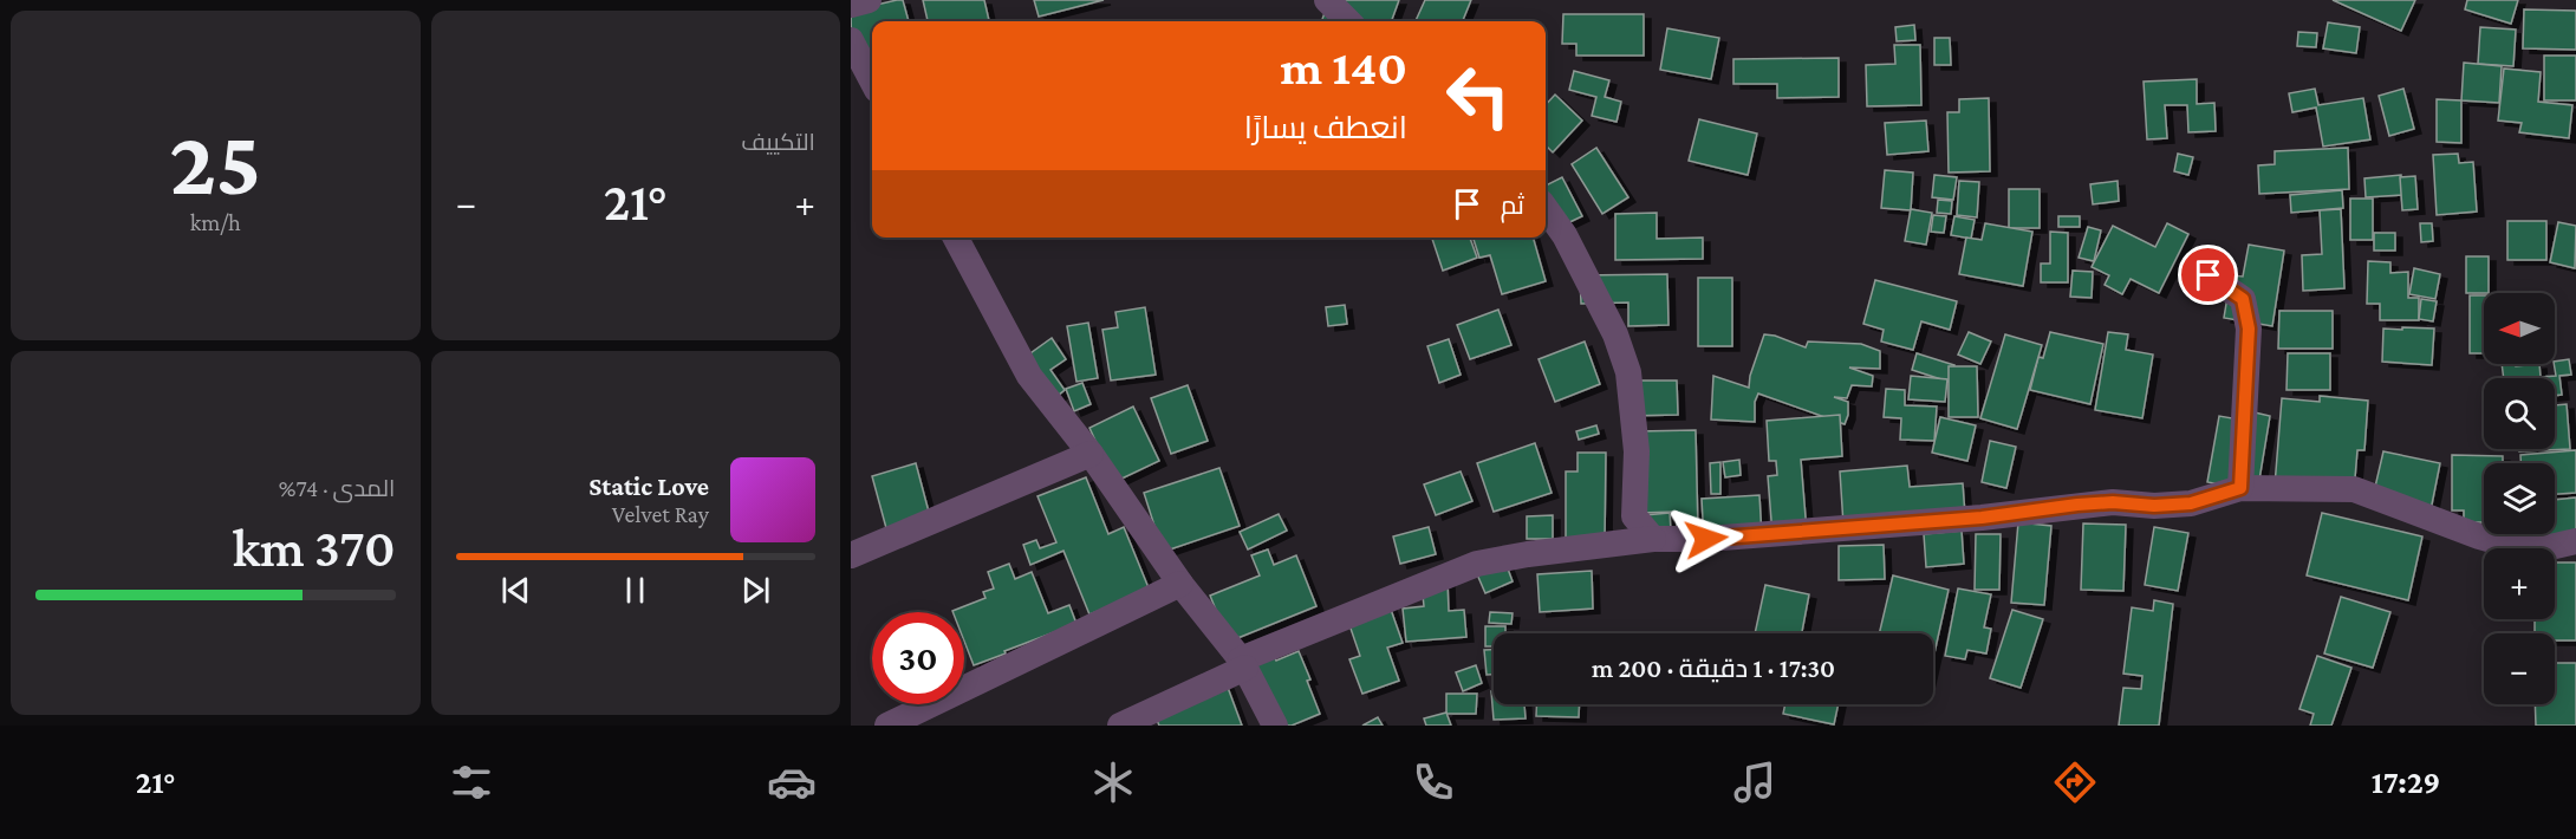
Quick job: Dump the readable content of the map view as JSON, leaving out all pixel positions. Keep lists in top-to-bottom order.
{
  "north": "left",
  "page": {
    "tile": [
      "التكييف",
      ["25", "km/h"],
      ["المدى · 74%", "370 km"]
    ],
    "turn": ["140 m", "انعطف يسارًا"],
    "then": "ثم",
    "heat": ["−", "21°", "+"],
    "map_buttons": ["+", "−"],
    "song": ["Static Love", "Velvet Ray"],
    "limit": "30",
    "trip": "17:30 · 1 دقيقة · 200 m",
    "tabs": ["17:29", "21°"]
  }
}
